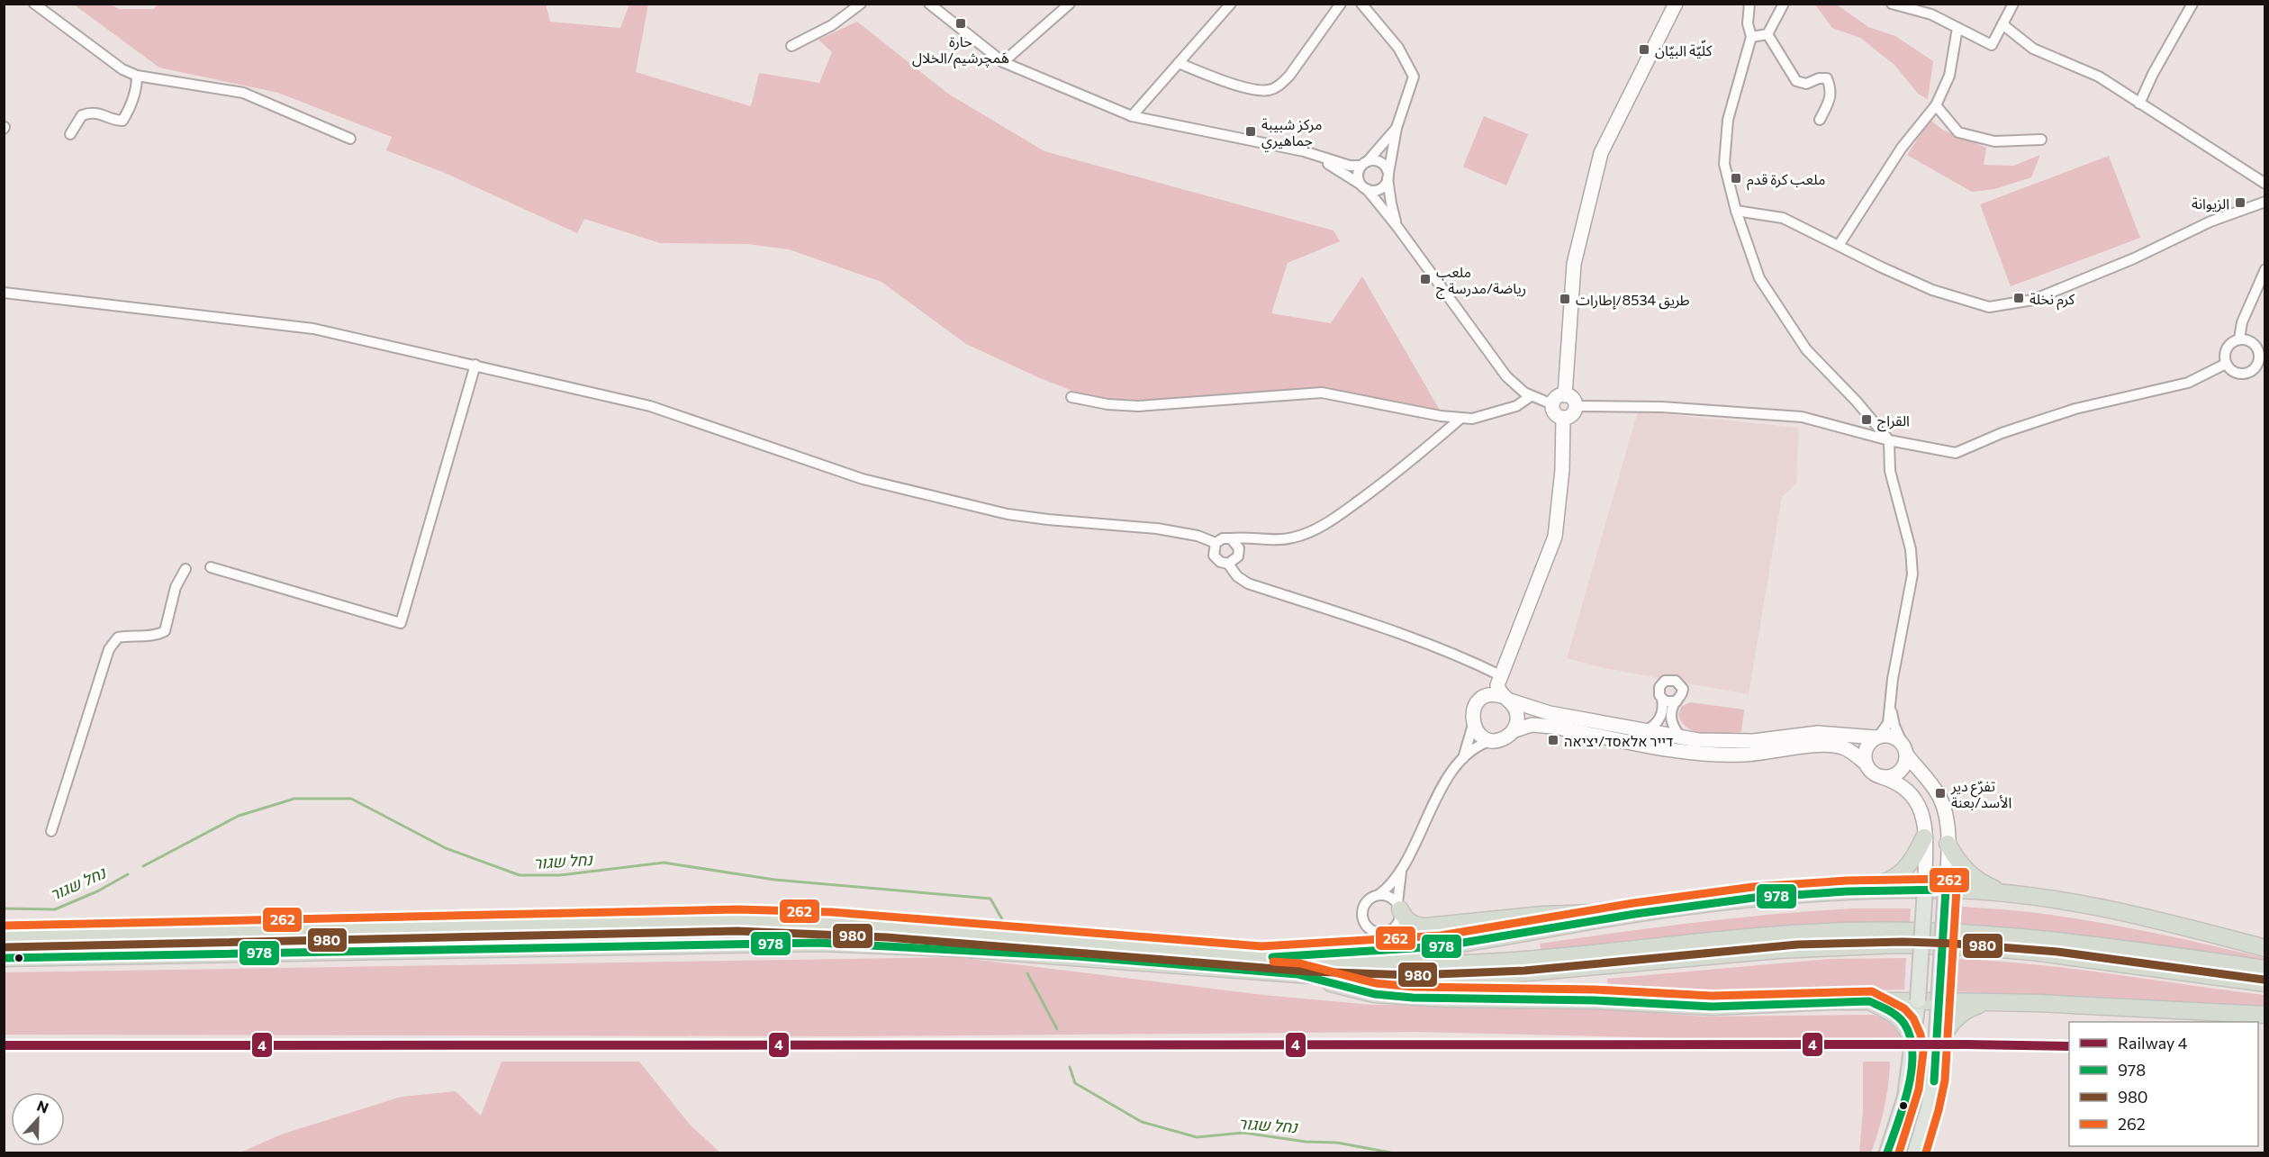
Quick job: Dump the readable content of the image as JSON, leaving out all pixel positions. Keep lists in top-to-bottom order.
{
  "water": ["נחל שגור"],
  "places": {
    "transit": [
      "حارة هَمچرشيم/الخلال",
      "كلّيّة البيّان",
      "مركز شبيبة جماهيري",
      "ملعب كرة قدم",
      "الزيوانة",
      "ملعب رياضة/مدرسة ج",
      "كرم نخلة",
      "طريق 8534/إطارات",
      "القراج",
      "דייר אלאסד/יציאה",
      "تفرّع دير الأسد/بعنة"
    ]
  },
  "lines": [
    "transit line 262",
    "transit line 978",
    "transit line 980",
    "rail line 4"
  ],
  "legend": [
    "Railway 4",
    "978",
    "980",
    "262"
  ],
  "north": "top"
}
